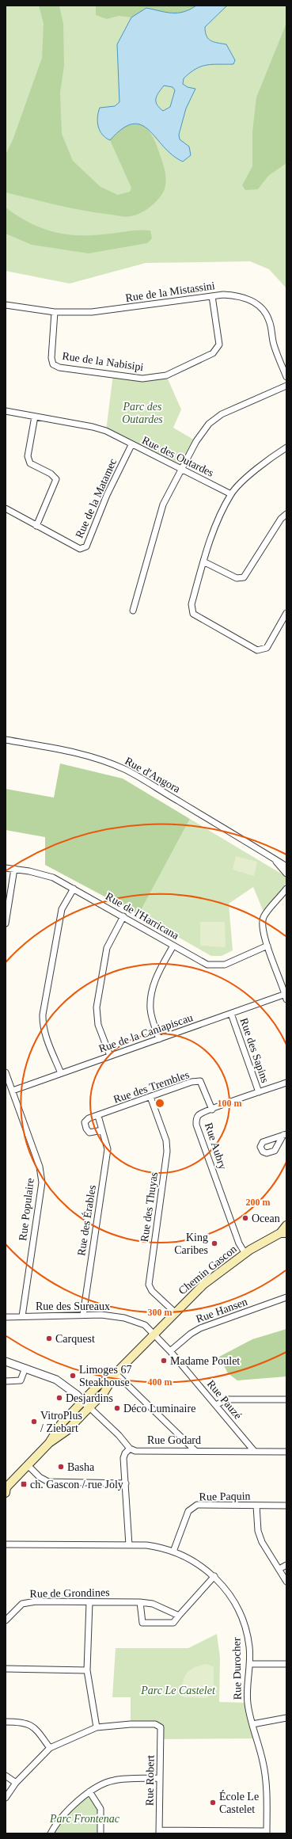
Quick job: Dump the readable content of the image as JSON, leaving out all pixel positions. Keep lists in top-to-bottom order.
{
  "streets": {
    "main road": ["Chemin Gascon"],
    "street": [
      "Rue de la Mistassini",
      "Rue de la Nabisipi",
      "Rue des Outardes",
      "Rue de la Matamec",
      "Rue d'Angora",
      "Rue de l'Harricana",
      "Rue de la Caniapiscau",
      "Rue des Sapins",
      "Rue des Trembles",
      "Rue Aubry",
      "Rue des Thuyas",
      "Rue Populaire",
      "Rue des Érables",
      "Rue des Sureaux",
      "Rue Hansen",
      "Rue Pauzé",
      "Rue Godard",
      "Rue Paquin",
      "Rue de Grondines",
      "Rue Durocher",
      "Rue Robert"
    ]
  },
  "crossings": [
    ["Rue de la Mistassini", "Rue de la Nabisipi"],
    ["Rue des Outardes", "Rue de la Matamec"],
    ["Rue de la Caniapiscau", "Rue des Sapins"],
    ["Rue de la Caniapiscau", "Rue Populaire"],
    ["Rue des Sapins", "Rue Aubry"],
    ["Rue des Trembles", "Rue Aubry"],
    ["Rue des Trembles", "Rue des Thuyas"],
    ["Rue des Trembles", "Rue des Érables"],
    ["Rue Aubry", "Chemin Gascon"],
    ["Rue des Thuyas", "Chemin Gascon"],
    ["Rue Populaire", "Rue des Sureaux"],
    ["Rue des Érables", "Rue des Sureaux"],
    ["Chemin Gascon", "Rue des Sureaux"],
    ["Chemin Gascon", "Rue Pauzé"],
    ["Rue des Sureaux", "Rue Pauzé"],
    ["Rue Hansen", "Rue Pauzé"],
    ["Rue Pauzé", "Rue Godard"],
    ["Rue Paquin", "Rue Durocher"]
  ],
  "parks": ["Parc des Outardes", "Parc Le Castelet", "Parc Frontenac"],
  "places": {
    "other": [
      "Ocean",
      "King Caribes",
      "Carquest",
      "Madame Poulet",
      "Limoges 67 Steakhouse",
      "Desjardins",
      "Déco Luminaire",
      "VitroPlus / Ziebart",
      "Basha",
      "École Le Castelet"
    ],
    "transit": ["ch. Gascon / rue Joly"]
  },
  "rings": [
    "100 m",
    "200 m",
    "300 m",
    "400 m"
  ]
}
